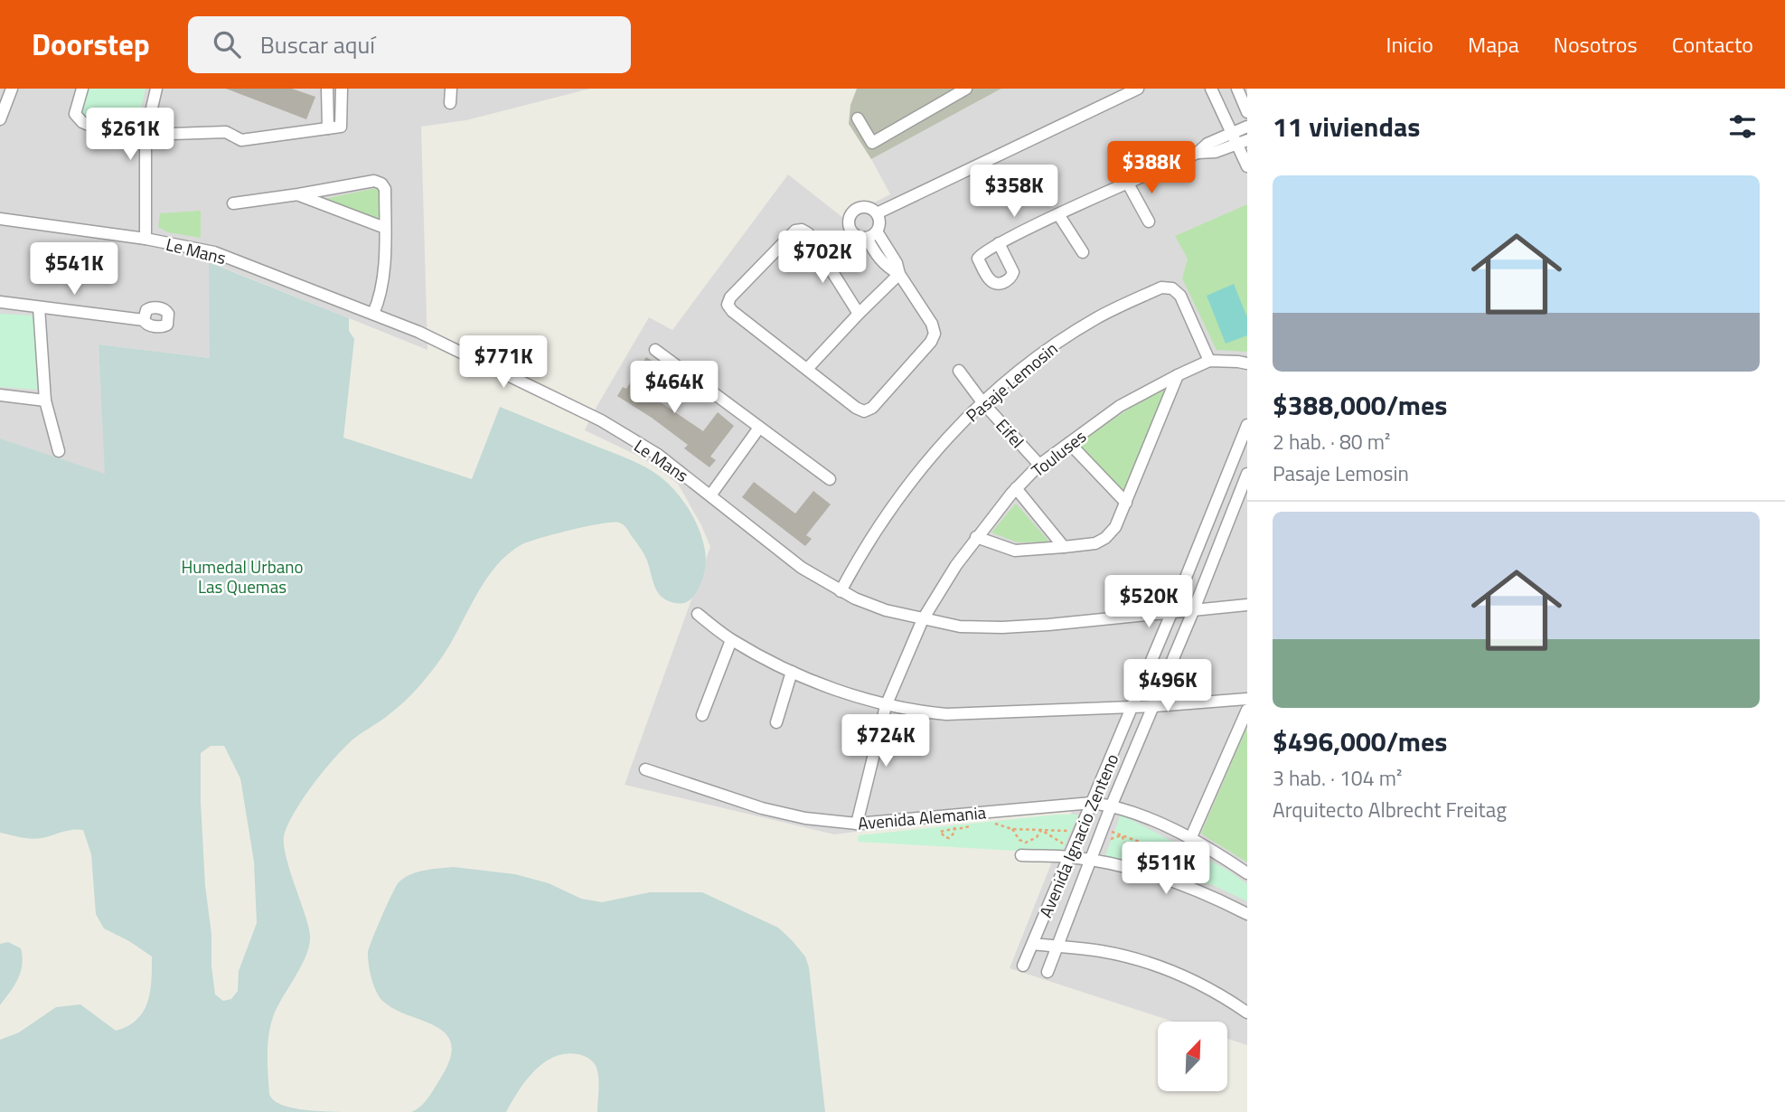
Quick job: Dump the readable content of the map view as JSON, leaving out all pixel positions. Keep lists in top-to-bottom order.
{
  "streets": {
    "street": [
      "Le Mans",
      "Pasaje Lemosin",
      "Eifel",
      "Touluses",
      "Avenida Alemania",
      "Avenida Ignacio Zenteno"
    ]
  },
  "crossings": [
    ["Le Mans", "Pasaje Lemosin"],
    ["Le Mans", "Touluses"],
    ["Le Mans", "Avenida Ignacio Zenteno"],
    ["Pasaje Lemosin", "Eifel"],
    ["Pasaje Lemosin", "Touluses"],
    ["Eifel", "Touluses"],
    ["Touluses", "Avenida Alemania"],
    ["Avenida Alemania", "Avenida Ignacio Zenteno"]
  ],
  "parks": ["Humedal Urbano Las Quemas"],
  "north": "top right",
  "page": {
    "header": "Doorstep",
    "search": "Buscar aquí",
    "nav": [
      "Inicio",
      "Mapa",
      "Nosotros",
      "Contacto"
    ],
    "heading": "11 viviendas",
    "price": [
      "$261K",
      "$388K",
      "$358K",
      "$702K",
      "$541K",
      "$771K",
      "$464K",
      "$520K",
      "$496K",
      "$724K",
      "$511K"
    ],
    "list": [
      {
        "name": "$388,000/mes",
        "note": "2 hab. · 80 m² · Pasaje Lemosin"
      },
      {
        "name": "$496,000/mes",
        "note": "3 hab. · 104 m² · Arquitecto Albrecht Freitag"
      }
    ]
  }
}
